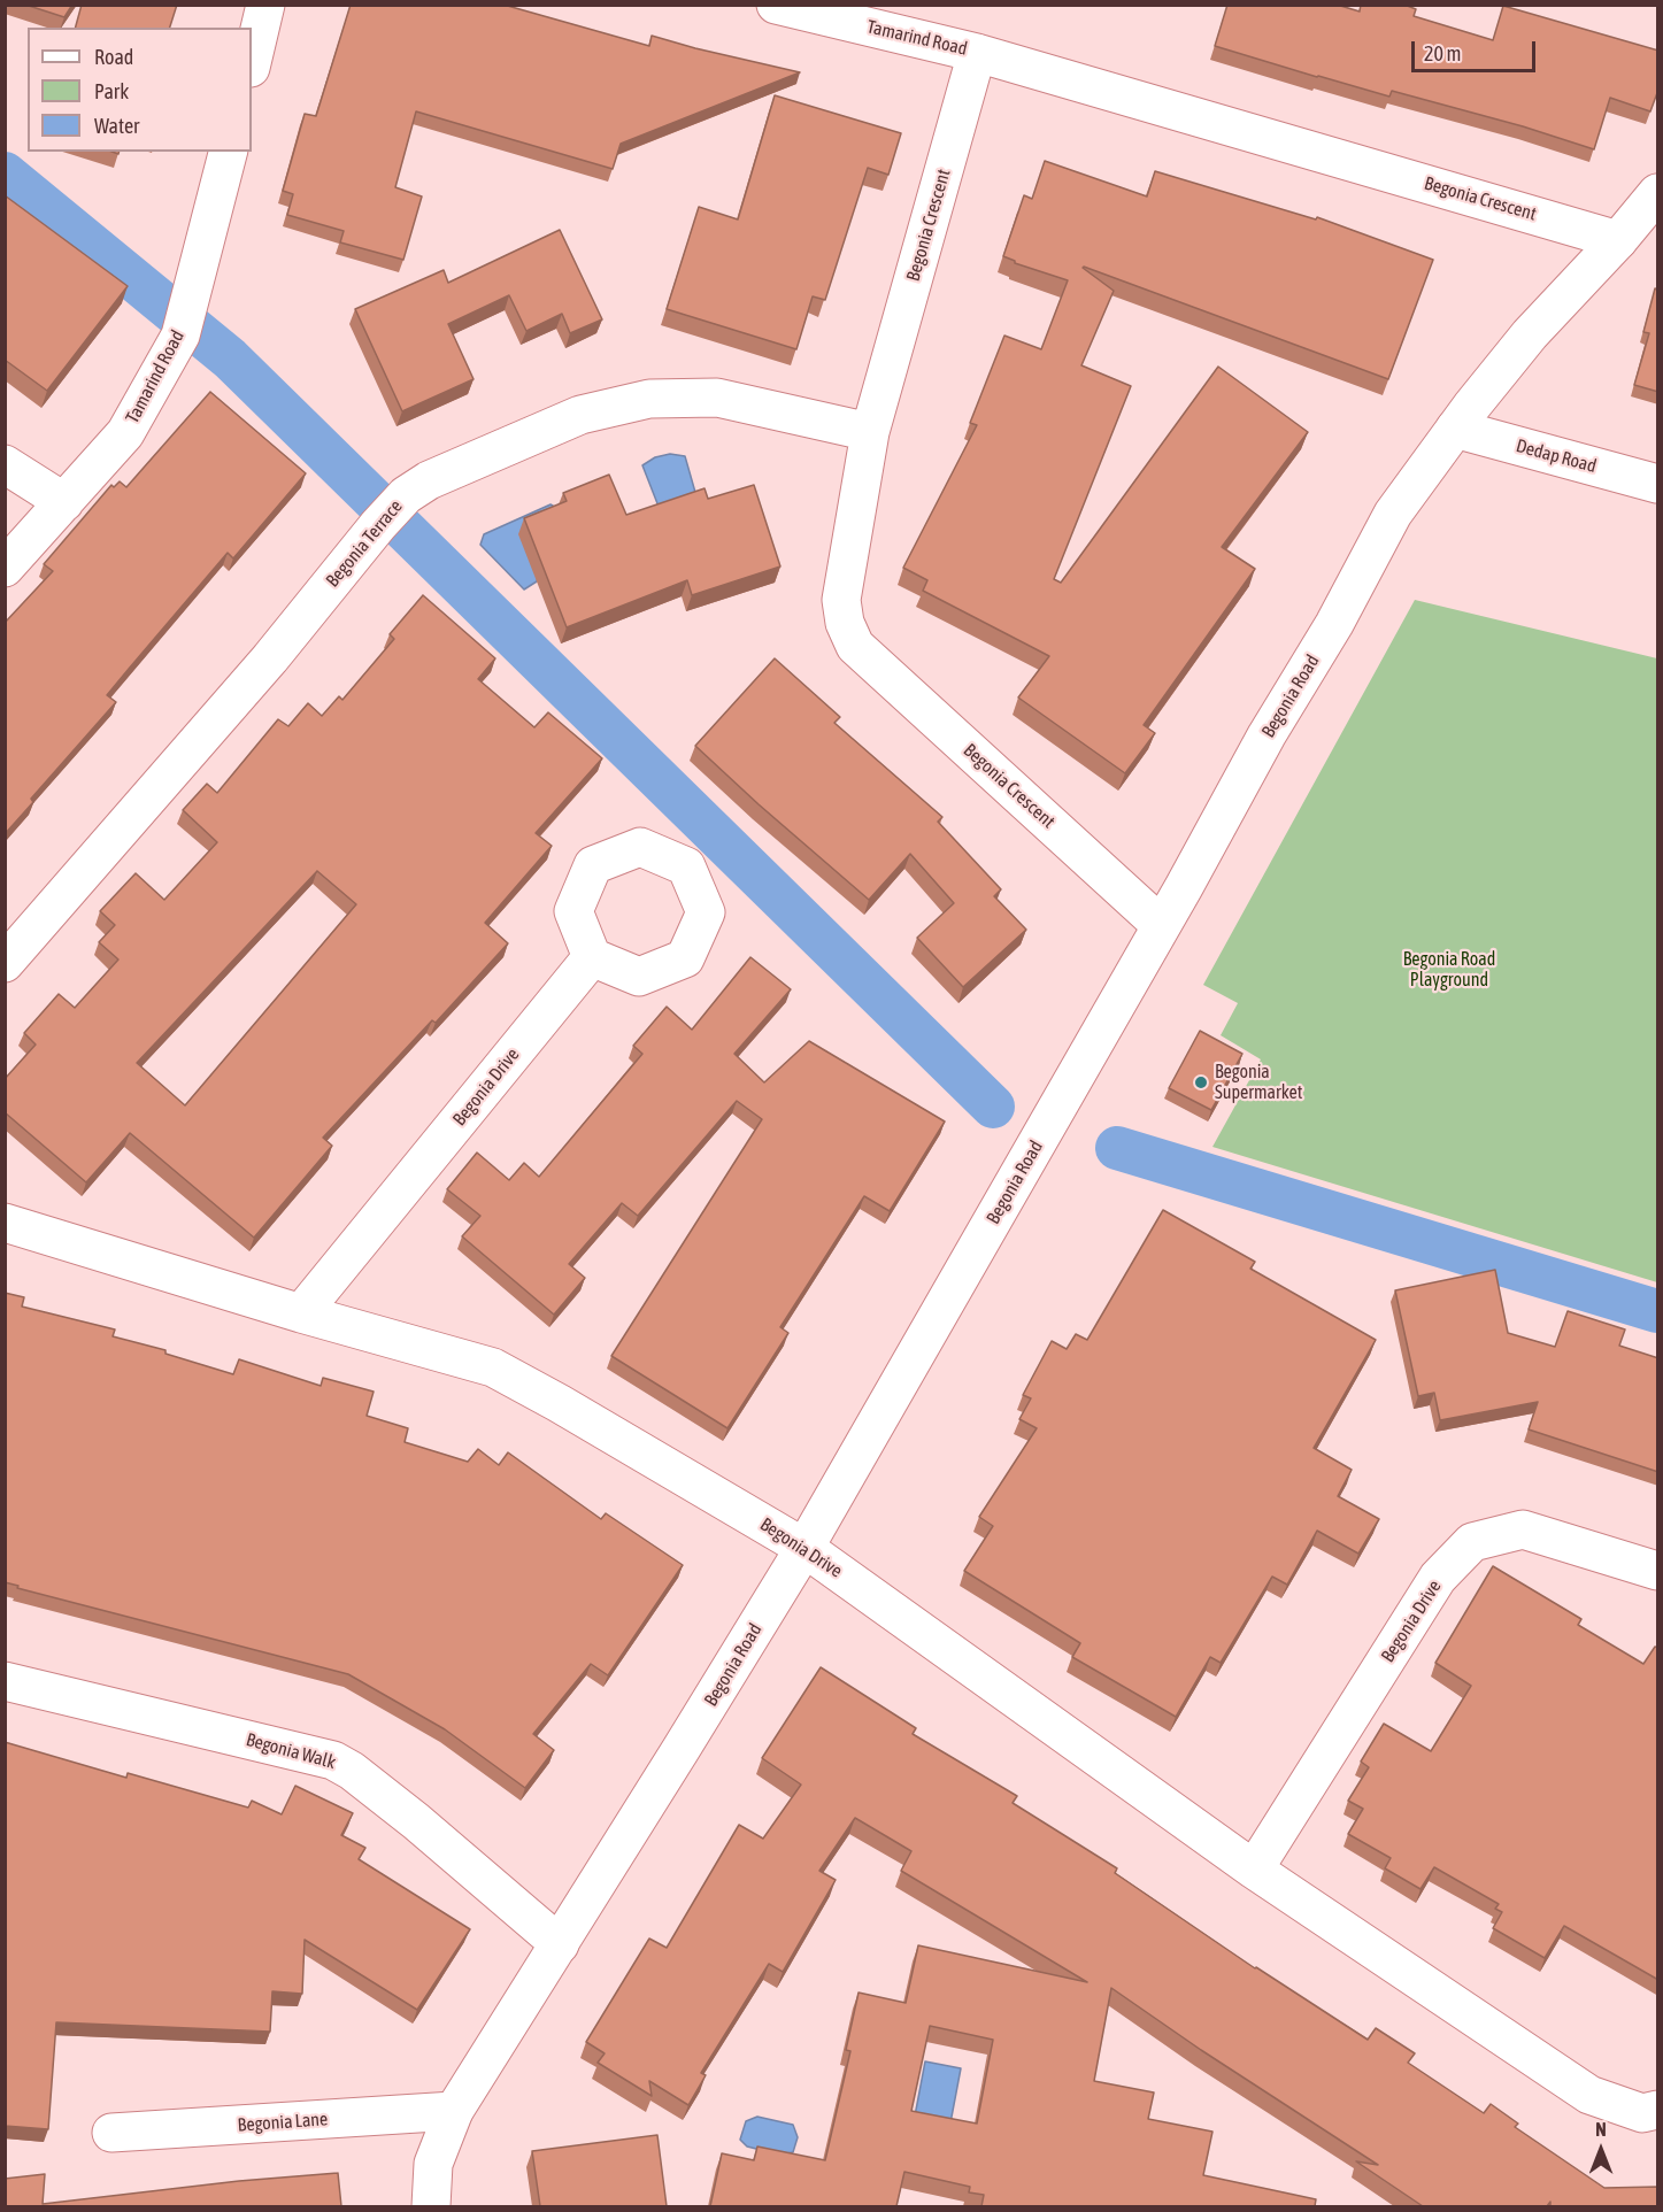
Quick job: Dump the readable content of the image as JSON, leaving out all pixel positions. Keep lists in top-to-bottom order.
{
  "streets": {
    "street": [
      "Tamarind Road",
      "Begonia Crescent",
      "Dedap Road",
      "Begonia Terrace",
      "Begonia Road",
      "Begonia Drive",
      "Begonia Walk",
      "Begonia Lane"
    ]
  },
  "crossings": [
    ["Tamarind Road", "Begonia Crescent"],
    ["Begonia Crescent", "Begonia Terrace"],
    ["Begonia Crescent", "Begonia Road"],
    ["Dedap Road", "Begonia Road"],
    ["Begonia Road", "Begonia Drive"],
    ["Begonia Road", "Begonia Walk"],
    ["Begonia Road", "Begonia Lane"]
  ],
  "parks": ["Begonia Road Playground"],
  "places": ["Begonia Supermarket"],
  "legend": ["Road", "Park", "Water"],
  "scale_bar": "20 m",
  "north": "top"
}
